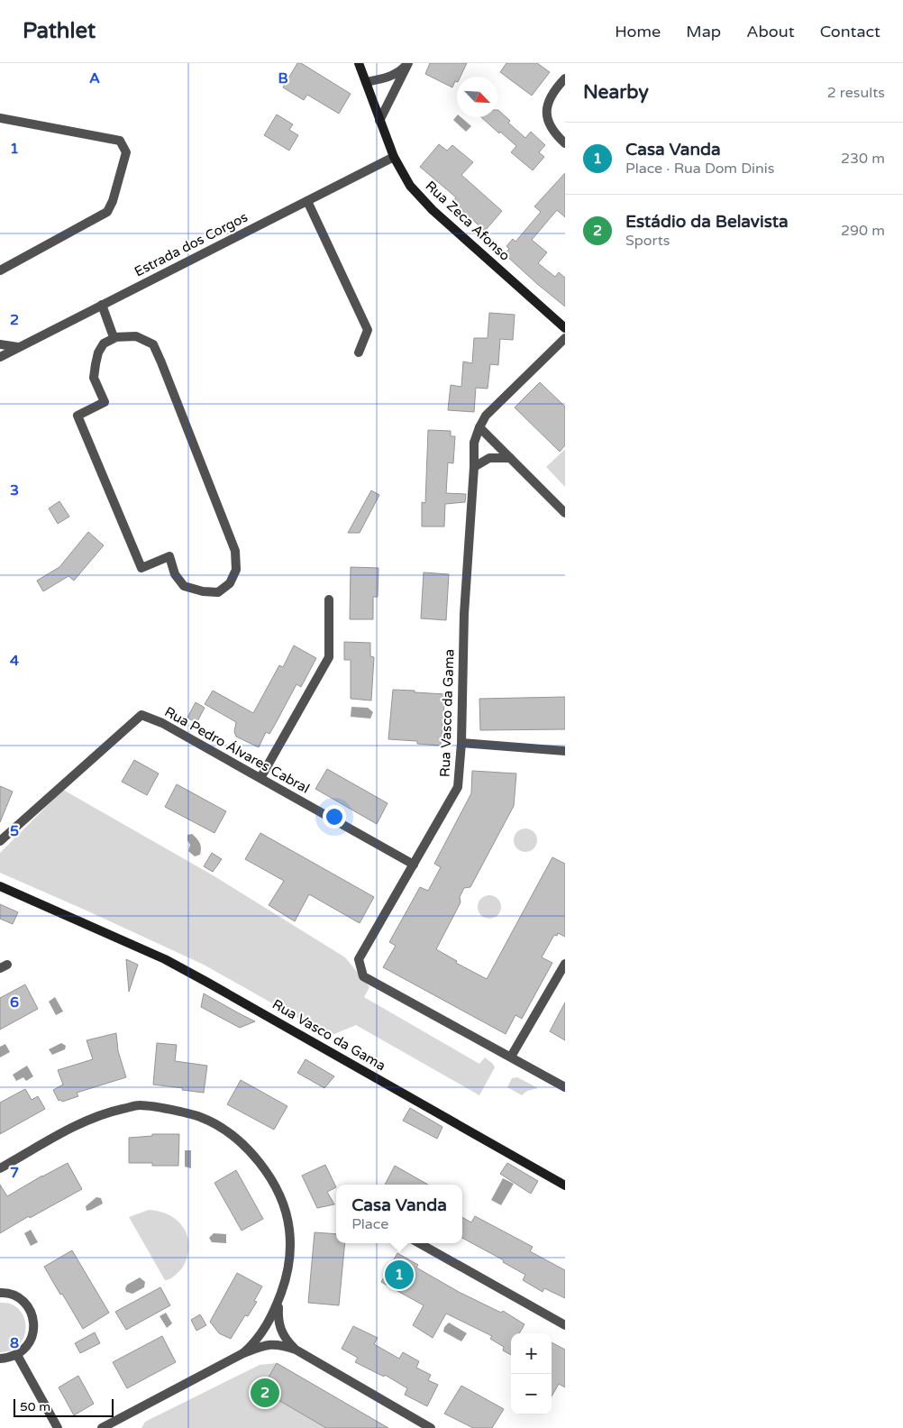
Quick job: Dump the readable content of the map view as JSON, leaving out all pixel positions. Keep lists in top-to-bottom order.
{
  "streets": {
    "street": [
      "Rua Zeca Afonso",
      "Estrada dos Corgos",
      "Rua Vasco da Gama",
      "Rua Pedro Álvares Cabral"
    ]
  },
  "crossings": [
    ["Rua Zeca Afonso", "Estrada dos Corgos"],
    ["Rua Vasco da Gama", "Rua Pedro Álvares Cabral"]
  ],
  "scale_bar": "50 m",
  "north": "bottom right",
  "page": {
    "header": "Pathlet",
    "nav": [
      "Home",
      "Map",
      "About",
      "Contact"
    ],
    "heading": ["Nearby", "2 results"],
    "list": [
      {
        "mark": "1",
        "name": "Casa Vanda",
        "note": "Place · Rua Dom Dinis",
        "value": "230 m"
      },
      {
        "mark": "2",
        "name": "Estádio da Belavista",
        "note": "Sports",
        "value": "290 m"
      }
    ],
    "popup": ["Casa Vanda", "Place"],
    "pins": ["1", "2"],
    "map_buttons": ["+", "−"],
    "scale": "50 m"
  },
  "grid": {
    "columns": ["A", "B"],
    "rows": [
      "1",
      "2",
      "3",
      "4",
      "5",
      "6",
      "7",
      "8"
    ]
  }
}
